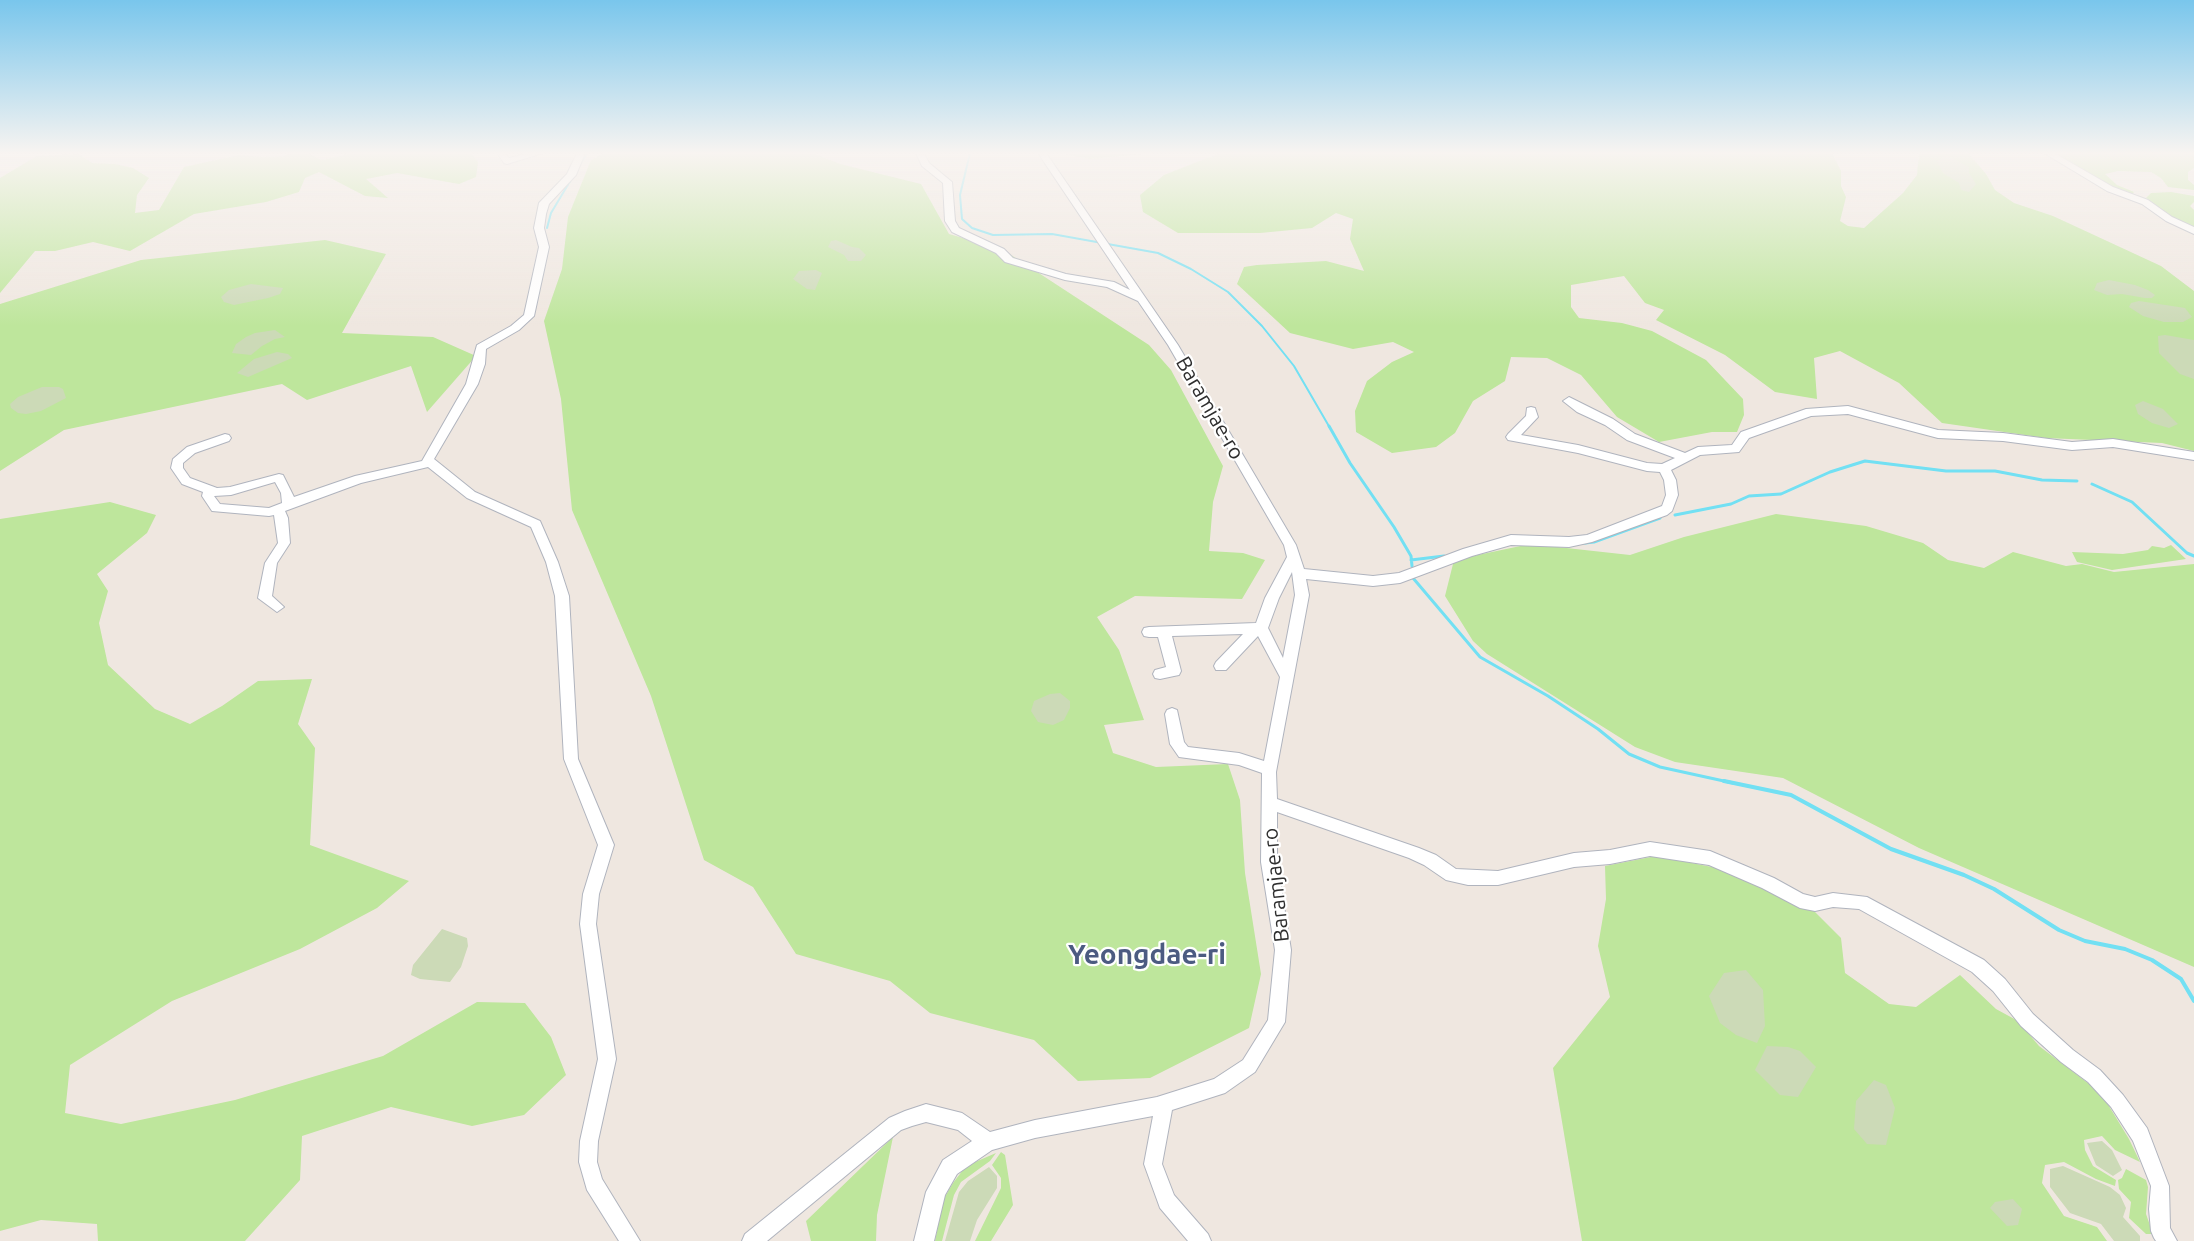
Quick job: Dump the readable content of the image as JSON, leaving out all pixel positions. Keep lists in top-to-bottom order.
{
  "streets": {
    "street": ["Baramjae-ro"]
  },
  "districts": ["Yeongdae-ri"]
}
